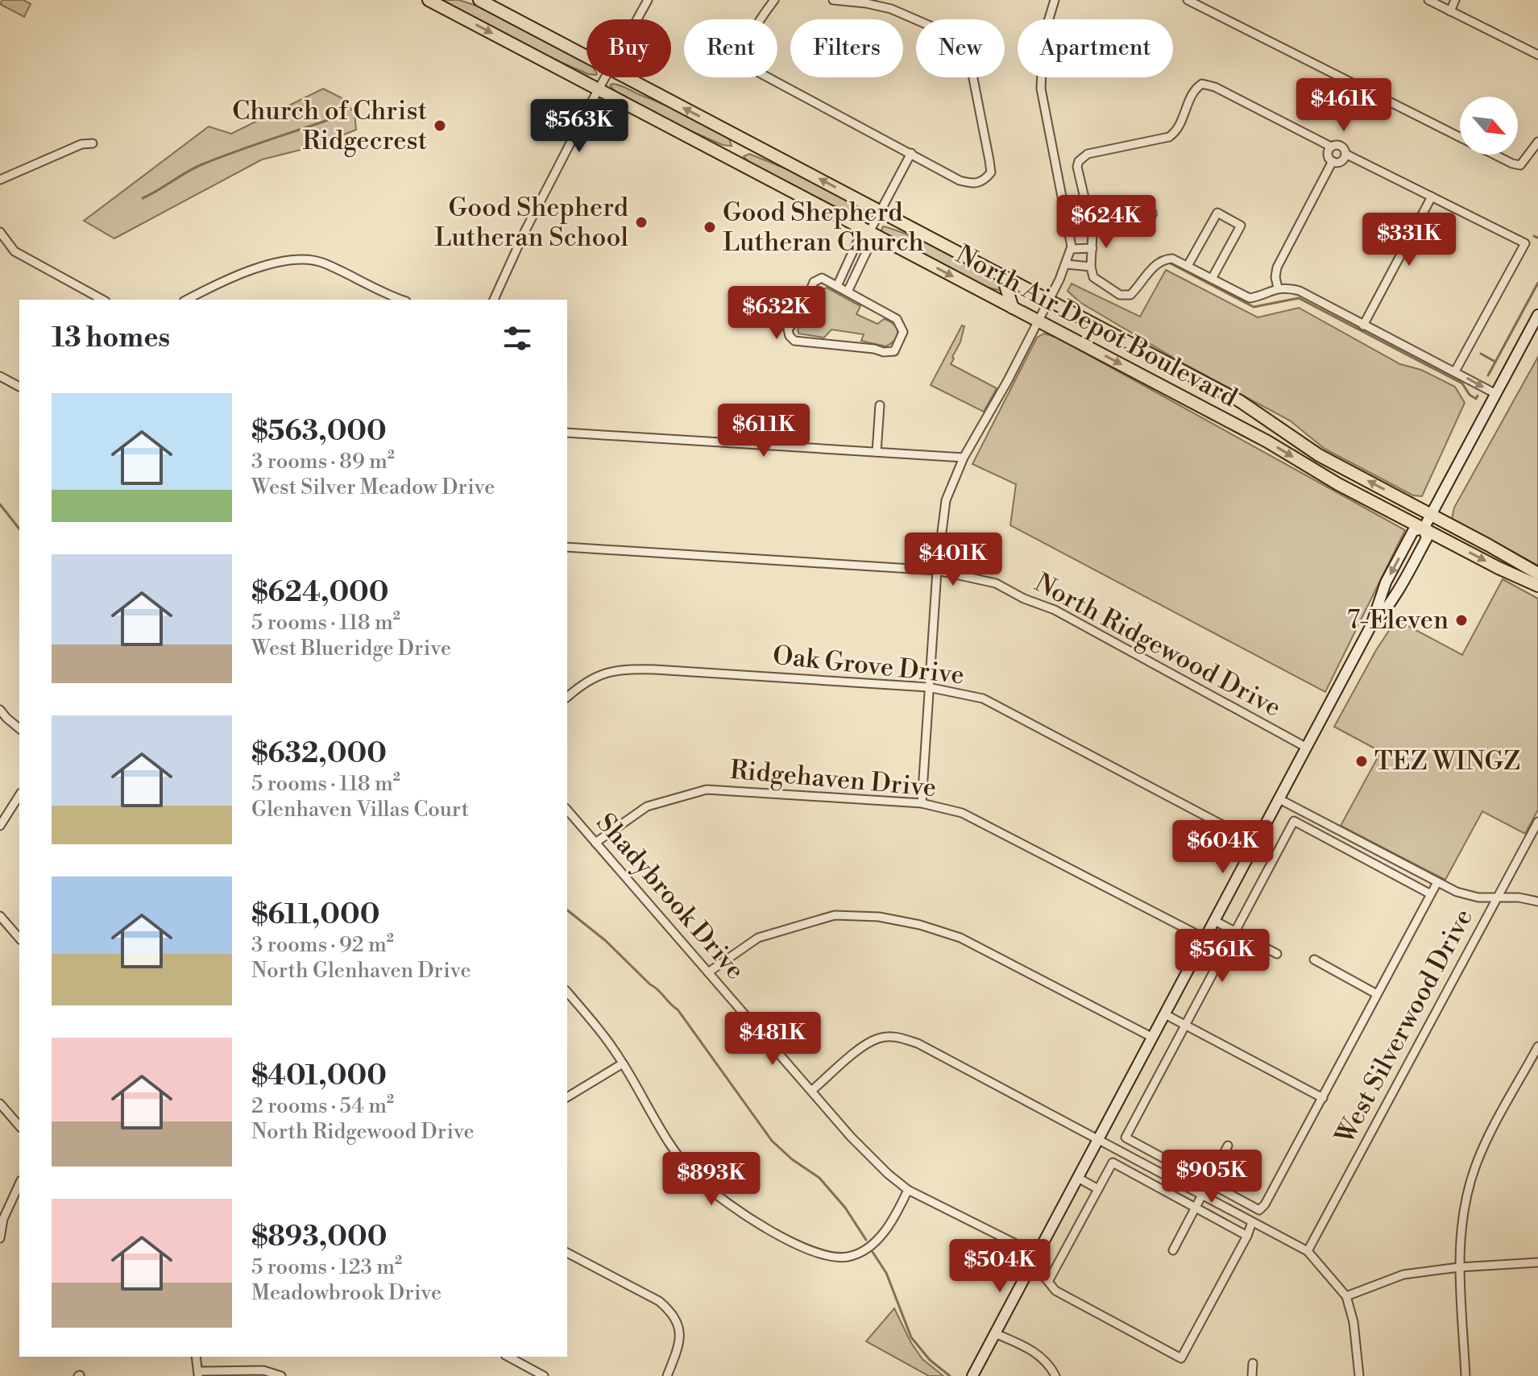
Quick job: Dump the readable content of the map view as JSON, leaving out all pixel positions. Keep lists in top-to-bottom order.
{
  "streets": {
    "main road": ["North Air Depot Boulevard"],
    "street": [
      "North Ridgewood Drive",
      "Oak Grove Drive",
      "Ridgehaven Drive",
      "Shadybrook Drive",
      "West Silverwood Drive"
    ]
  },
  "crossings": [
    ["Ridgehaven Drive", "Shadybrook Drive"]
  ],
  "places": [
    "Church of Christ Ridgecrest",
    "Good Shepherd Lutheran School",
    "Good Shepherd Lutheran Church",
    "7-Eleven",
    "TEZ WINGZ"
  ],
  "north": "bottom right",
  "page": {
    "chip": [
      "Buy",
      "Rent",
      "Filters",
      "New",
      "Apartment"
    ],
    "price": [
      "$461K",
      "$563K",
      "$624K",
      "$331K",
      "$632K",
      "$611K",
      "$401K",
      "$604K",
      "$561K",
      "$481K",
      "$905K",
      "$893K",
      "$504K"
    ],
    "heading": "13 homes",
    "list": [
      {
        "name": "$563,000",
        "note": "3 rooms · 89 m² · West Silver Meadow Drive"
      },
      {
        "name": "$624,000",
        "note": "5 rooms · 118 m² · West Blueridge Drive"
      },
      {
        "name": "$632,000",
        "note": "5 rooms · 118 m² · Glenhaven Villas Court"
      },
      {
        "name": "$611,000",
        "note": "3 rooms · 92 m² · North Glenhaven Drive"
      },
      {
        "name": "$401,000",
        "note": "2 rooms · 54 m² · North Ridgewood Drive"
      },
      {
        "name": "$893,000",
        "note": "5 rooms · 123 m² · Meadowbrook Drive"
      }
    ]
  }
}
